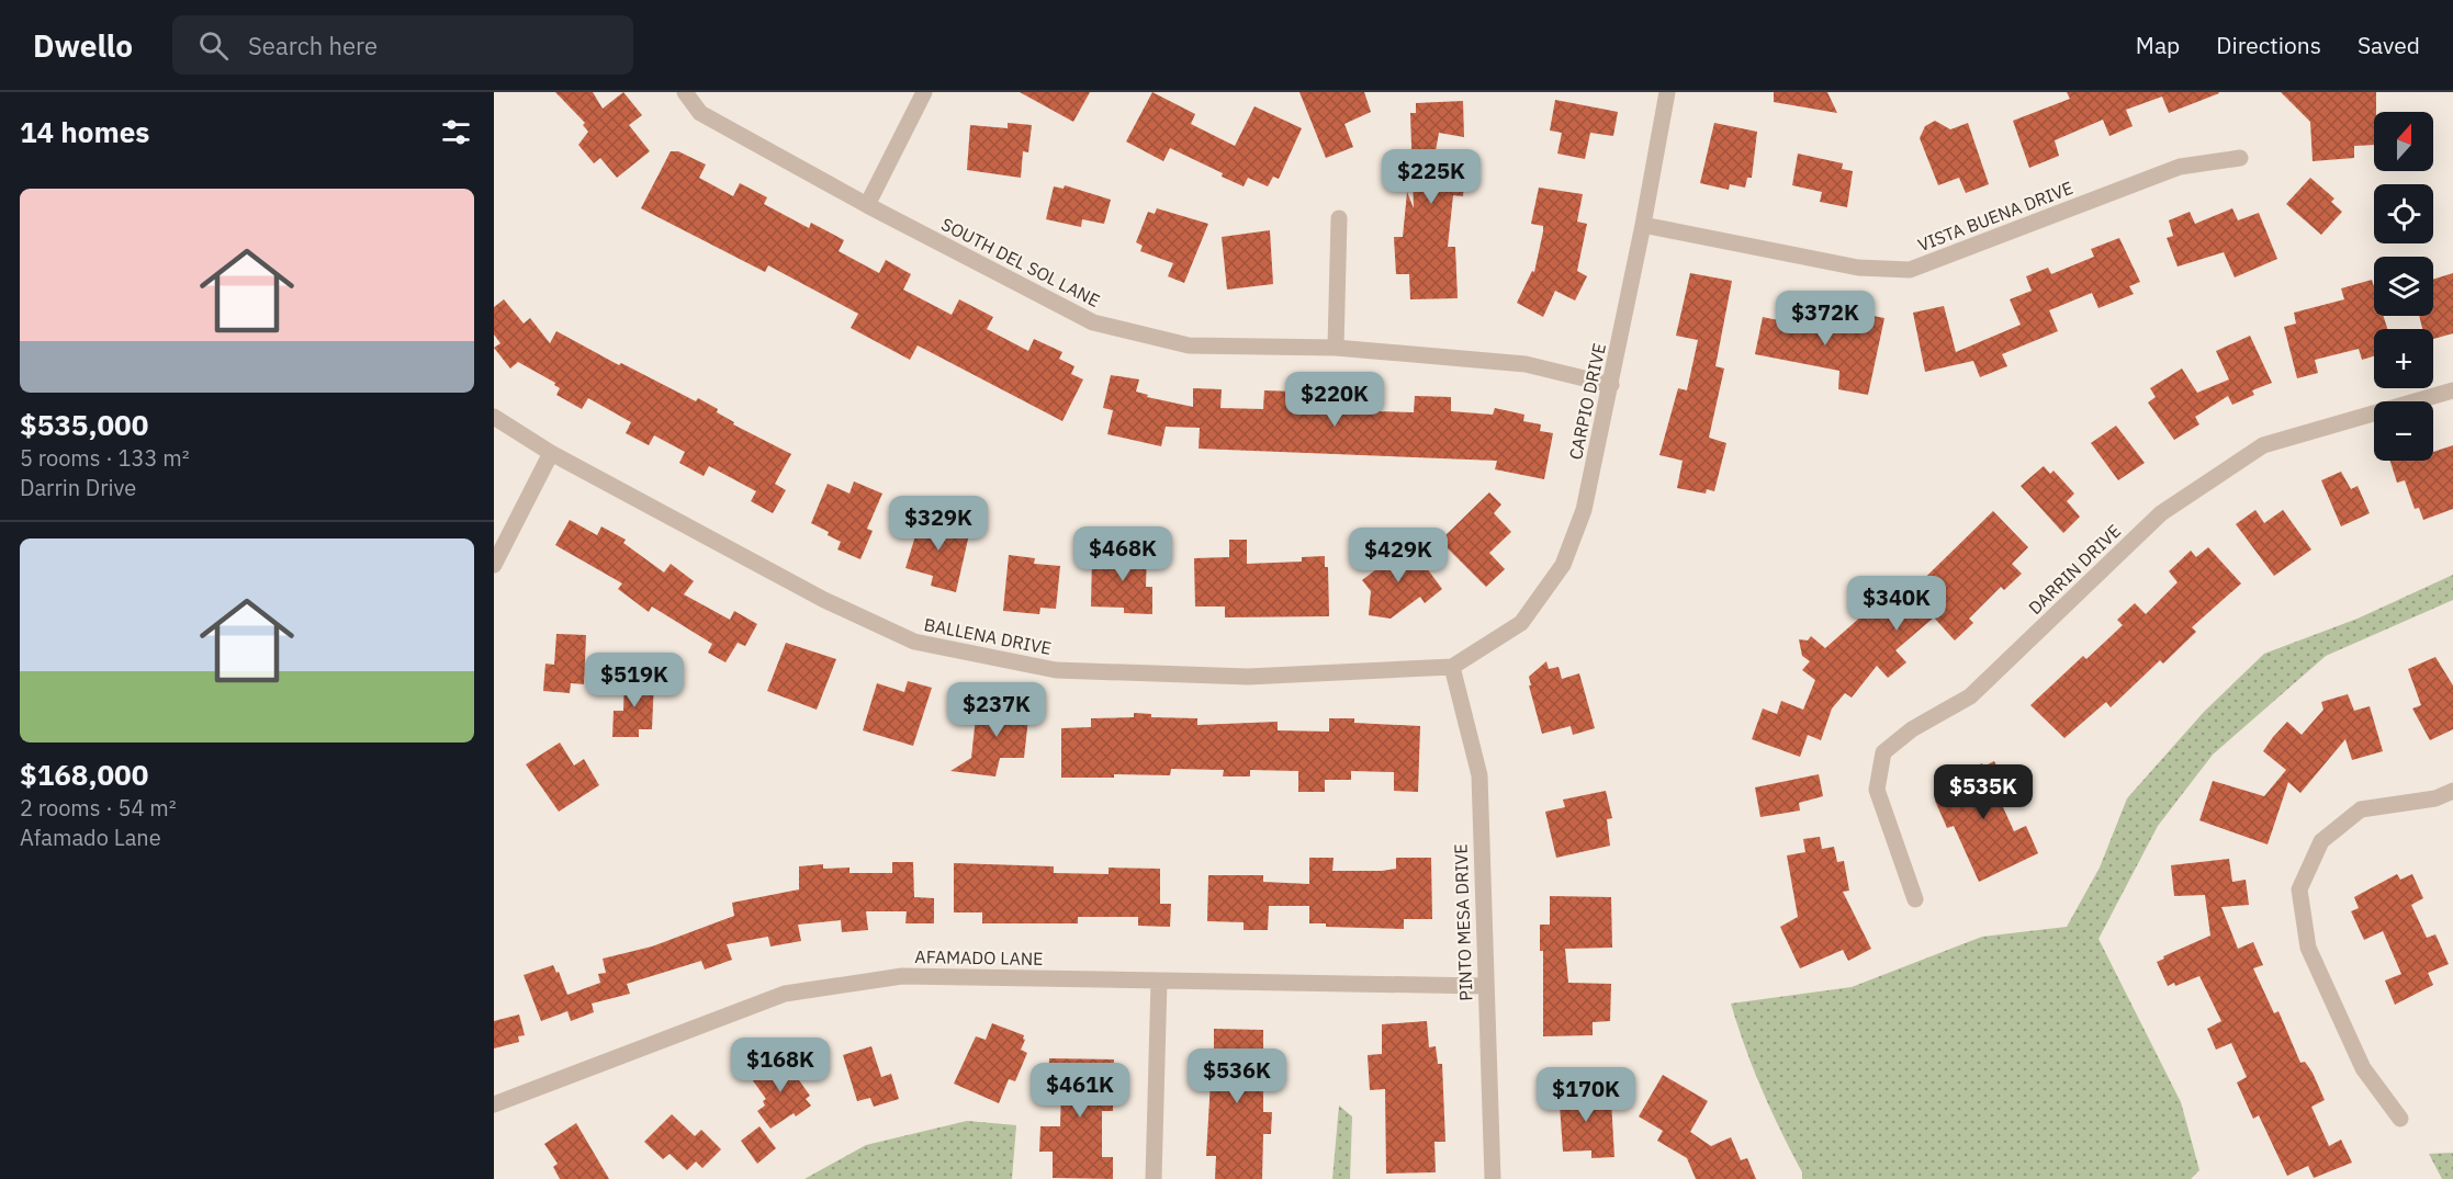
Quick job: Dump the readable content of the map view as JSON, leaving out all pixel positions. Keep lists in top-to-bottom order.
{
  "streets": {
    "street": [
      "VISTA BUENA DRIVE",
      "SOUTH DEL SOL LANE",
      "CARPIO DRIVE",
      "DARRIN DRIVE",
      "BALLENA DRIVE",
      "PINTO MESA DRIVE",
      "AFAMADO LANE"
    ]
  },
  "crossings": [
    ["VISTA BUENA DRIVE", "CARPIO DRIVE"],
    ["SOUTH DEL SOL LANE", "CARPIO DRIVE"],
    ["CARPIO DRIVE", "BALLENA DRIVE"],
    ["CARPIO DRIVE", "PINTO MESA DRIVE"],
    ["BALLENA DRIVE", "PINTO MESA DRIVE"],
    ["PINTO MESA DRIVE", "AFAMADO LANE"]
  ],
  "north": "top",
  "page": {
    "header": "Dwello",
    "search": "Search here",
    "nav": ["Map", "Directions", "Saved"],
    "heading": "14 homes",
    "map_buttons": ["+", "−"],
    "price": [
      "$225K",
      "$372K",
      "$220K",
      "$329K",
      "$468K",
      "$429K",
      "$340K",
      "$519K",
      "$237K",
      "$535K",
      "$168K",
      "$536K",
      "$461K",
      "$170K"
    ],
    "list": [
      {
        "name": "$535,000",
        "note": "5 rooms · 133 m² · Darrin Drive"
      },
      {
        "name": "$168,000",
        "note": "2 rooms · 54 m² · Afamado Lane"
      }
    ]
  }
}
